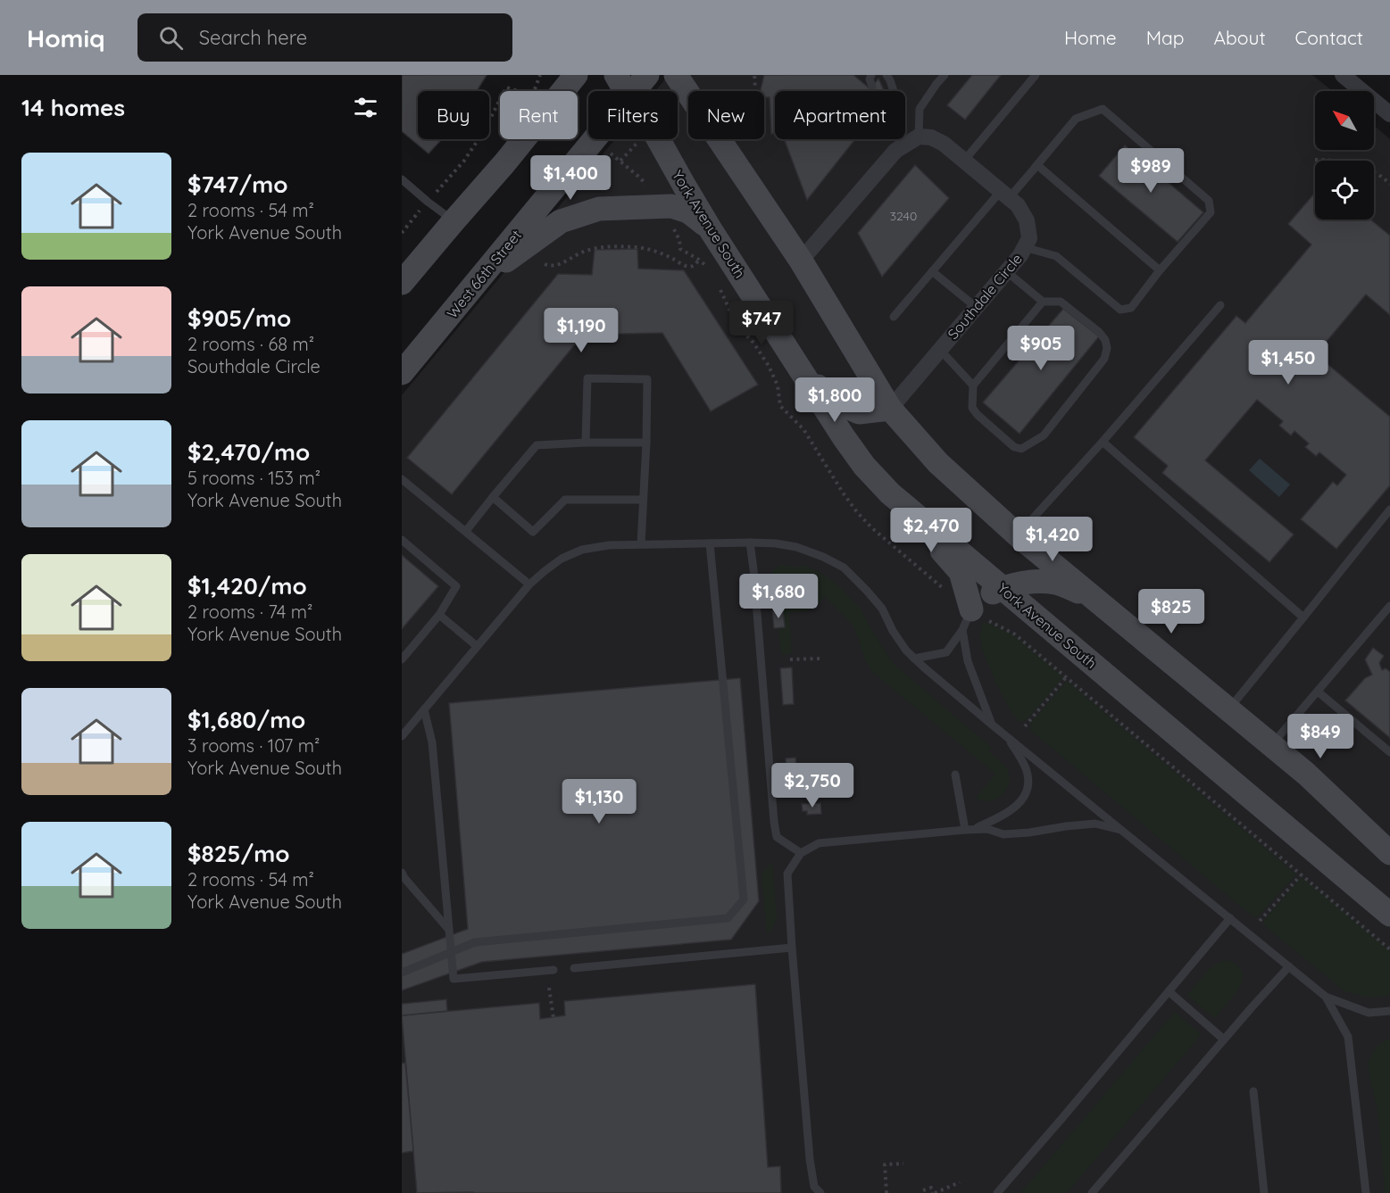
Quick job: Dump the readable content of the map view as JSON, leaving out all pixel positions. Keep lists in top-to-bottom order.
{
  "streets": {
    "street": ["York Avenue South", "West 66th Street", "Southdale Circle"]
  },
  "house_numbers": ["3240"],
  "north": "top left",
  "page": {
    "header": "Homiq",
    "search": "Search here",
    "nav": [
      "Home",
      "Map",
      "About",
      "Contact"
    ],
    "heading": "14 homes",
    "chip": [
      "Buy",
      "Rent",
      "Filters",
      "New",
      "Apartment"
    ],
    "list": [
      {
        "name": "$747/mo",
        "note": "2 rooms · 54 m² · York Avenue South"
      },
      {
        "name": "$905/mo",
        "note": "2 rooms · 68 m² · Southdale Circle"
      },
      {
        "name": "$2,470/mo",
        "note": "5 rooms · 153 m² · York Avenue South"
      },
      {
        "name": "$1,420/mo",
        "note": "2 rooms · 74 m² · York Avenue South"
      },
      {
        "name": "$1,680/mo",
        "note": "3 rooms · 107 m² · York Avenue South"
      },
      {
        "name": "$825/mo",
        "note": "2 rooms · 54 m² · York Avenue South"
      }
    ],
    "price": [
      "$989",
      "$1,400",
      "$747",
      "$1,190",
      "$905",
      "$1,450",
      "$1,800",
      "$2,470",
      "$1,420",
      "$1,680",
      "$825",
      "$849",
      "$2,750",
      "$1,130"
    ]
  }
}
